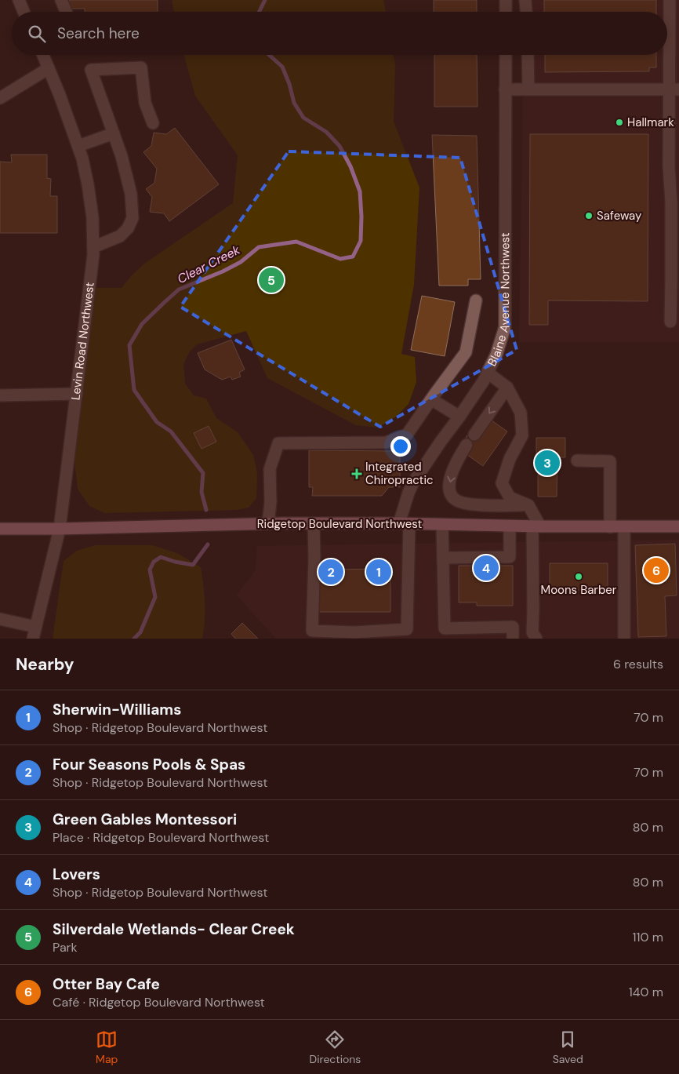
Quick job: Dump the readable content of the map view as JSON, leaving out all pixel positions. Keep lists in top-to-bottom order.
{
  "streets": {
    "main road": ["Ridgetop Boulevard Northwest"],
    "street": ["Blaine Avenue Northwest", "Levin Road Northwest"]
  },
  "crossings": [
    ["Blaine Avenue Northwest", "Ridgetop Boulevard Northwest"],
    ["Levin Road Northwest", "Ridgetop Boulevard Northwest"]
  ],
  "water": ["Clear Creek"],
  "places": {
    "other": ["Hallmark", "Safeway", "Moons Barber"],
    "health": ["Integrated Chiropractic"]
  },
  "page": {
    "search": "Search here",
    "pins": [
      "5",
      "3",
      "4",
      "6",
      "1",
      "2"
    ],
    "heading": ["Nearby", "6 results"],
    "list": [
      {
        "mark": "1",
        "name": "Sherwin-Williams",
        "note": "Shop · Ridgetop Boulevard Northwest",
        "value": "70 m"
      },
      {
        "mark": "2",
        "name": "Four Seasons Pools & Spas",
        "note": "Shop · Ridgetop Boulevard Northwest",
        "value": "70 m"
      },
      {
        "mark": "3",
        "name": "Green Gables Montessori",
        "note": "Place · Ridgetop Boulevard Northwest",
        "value": "80 m"
      },
      {
        "mark": "4",
        "name": "Lovers",
        "note": "Shop · Ridgetop Boulevard Northwest",
        "value": "80 m"
      },
      {
        "mark": "5",
        "name": "Silverdale Wetlands- Clear Creek",
        "note": "Park",
        "value": "110 m"
      },
      {
        "mark": "6",
        "name": "Otter Bay Cafe",
        "note": "Café · Ridgetop Boulevard Northwest",
        "value": "140 m"
      }
    ],
    "nav": ["Map", "Directions", "Saved"]
  }
}
